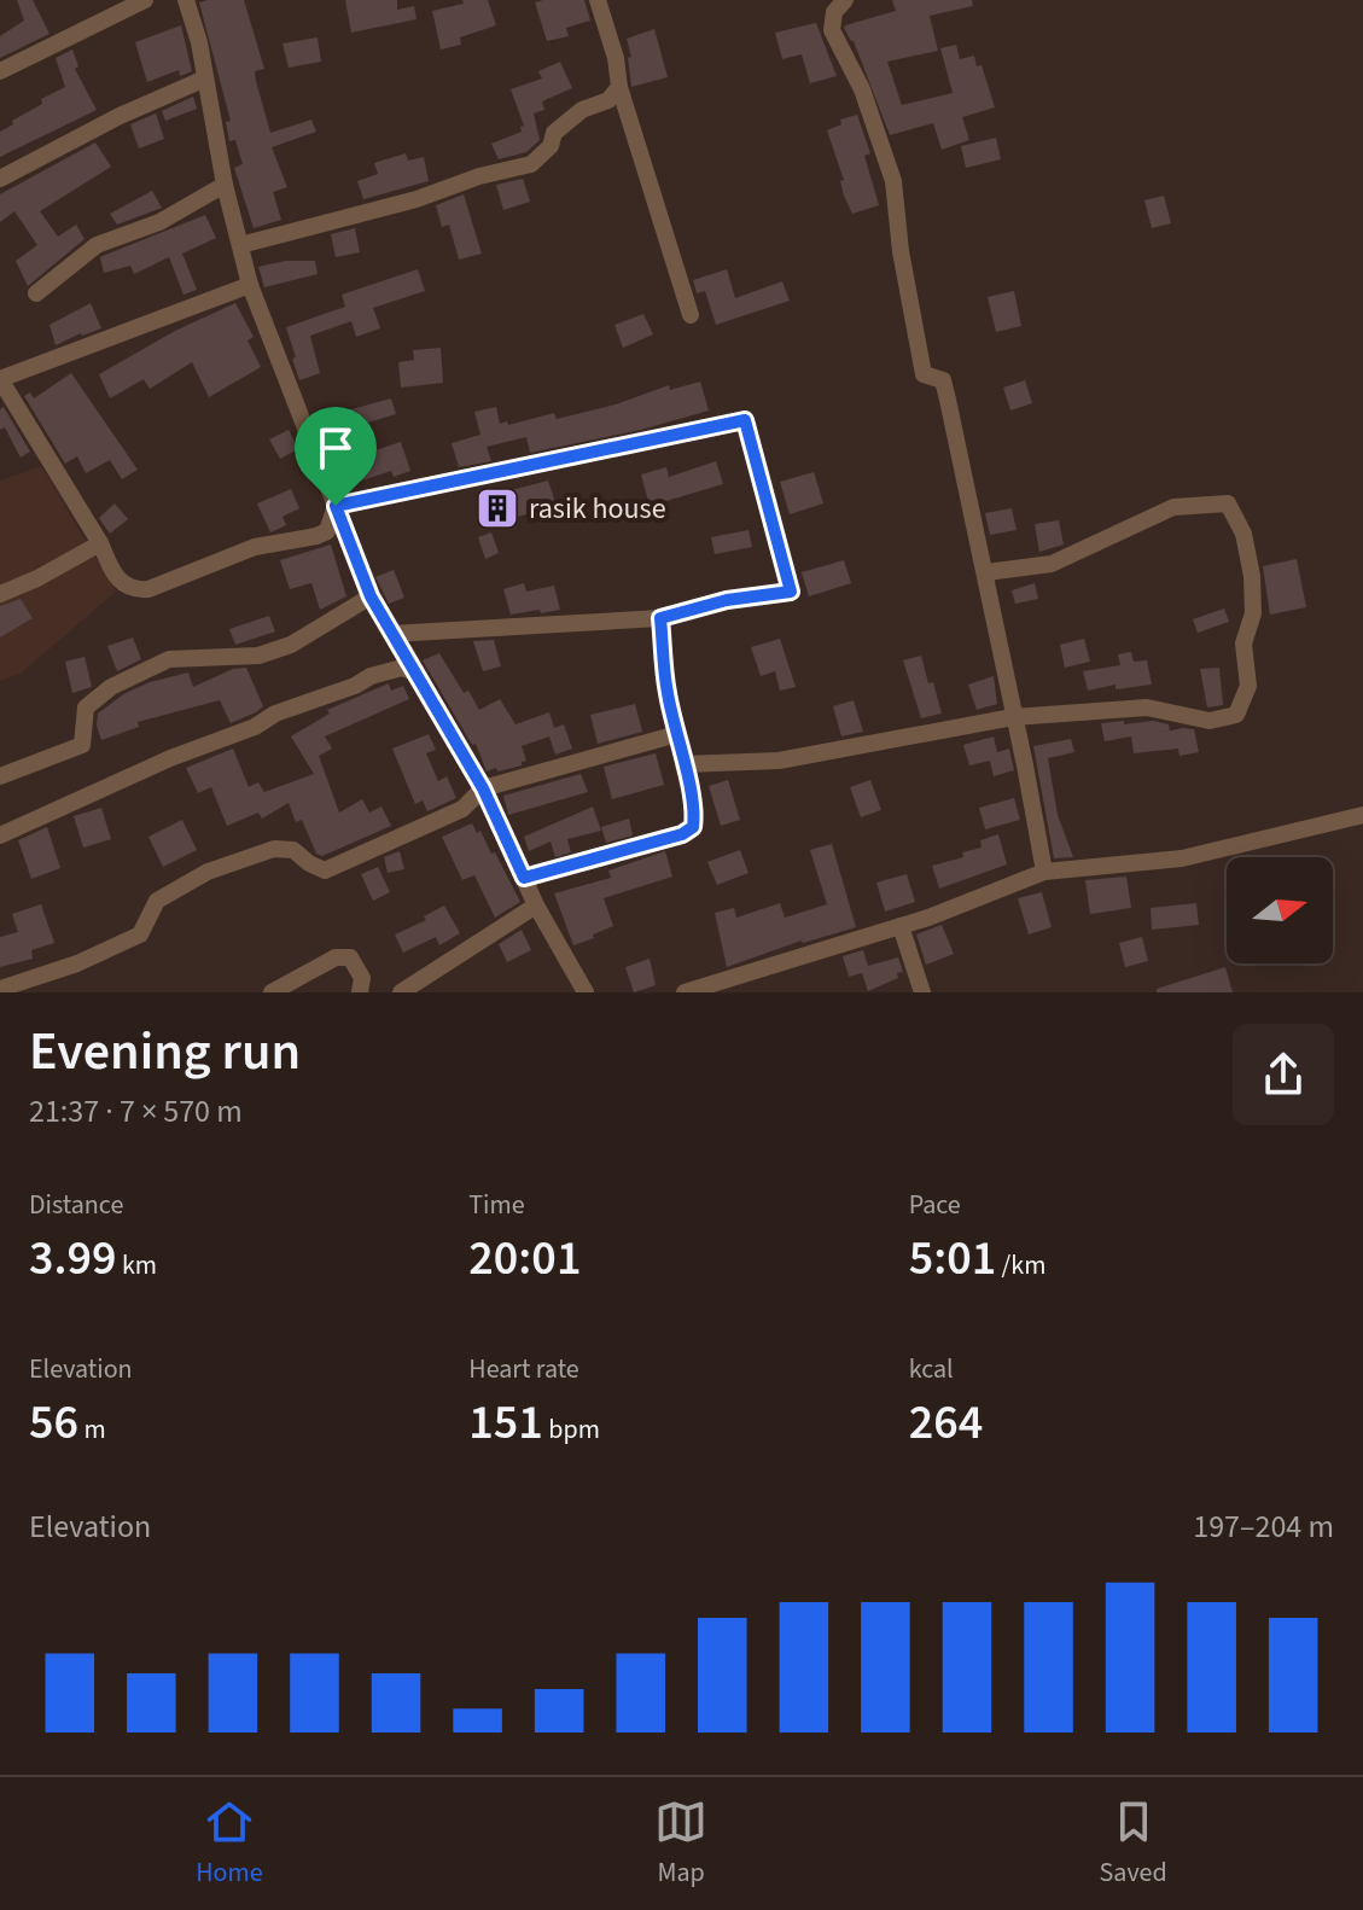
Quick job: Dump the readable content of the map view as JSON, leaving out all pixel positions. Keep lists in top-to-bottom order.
{
  "places": {
    "building": ["rasik house"]
  },
  "north": "right",
  "page": {
    "heading": ["Evening run", "21:37 · 7 × 570 m"],
    "stats": [
      ["Distance", "3.99 km"],
      ["Time", "20:01"],
      ["Pace", "5:01 /km"],
      ["Elevation", "56 m"],
      ["Heart rate", "151 bpm"],
      ["kcal", "264"]
    ],
    "chart": ["Elevation", "197–204 m"],
    "tabs": ["Home", "Map", "Saved"]
  }
}
